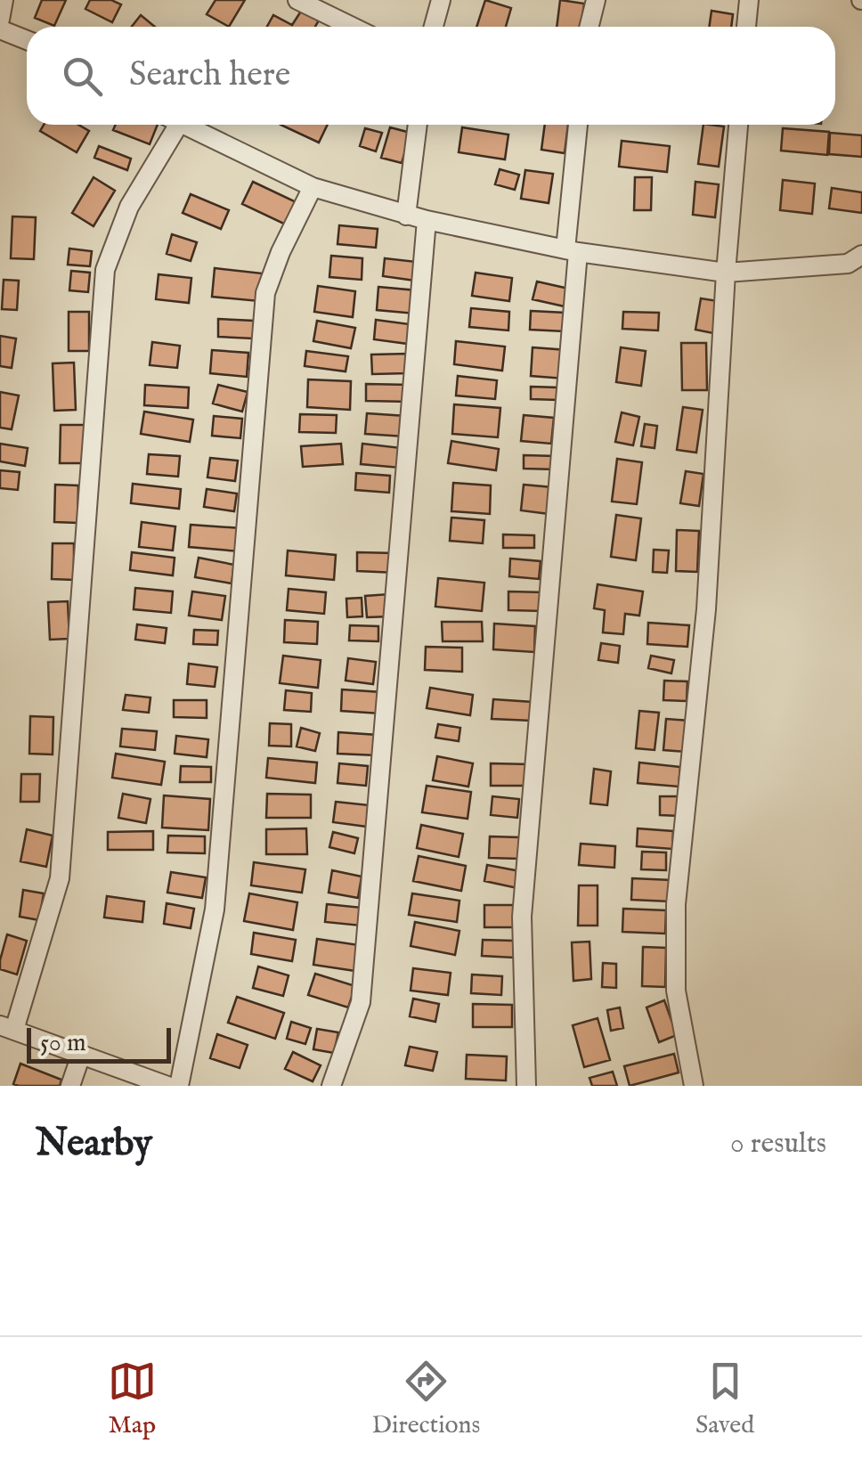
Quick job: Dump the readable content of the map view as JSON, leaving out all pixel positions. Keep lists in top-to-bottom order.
{
  "scale_bar": "50 m",
  "page": {
    "search": "Search here",
    "scale": "50 m",
    "heading": ["Nearby", "0 results"],
    "nav": ["Map", "Directions", "Saved"]
  }
}
